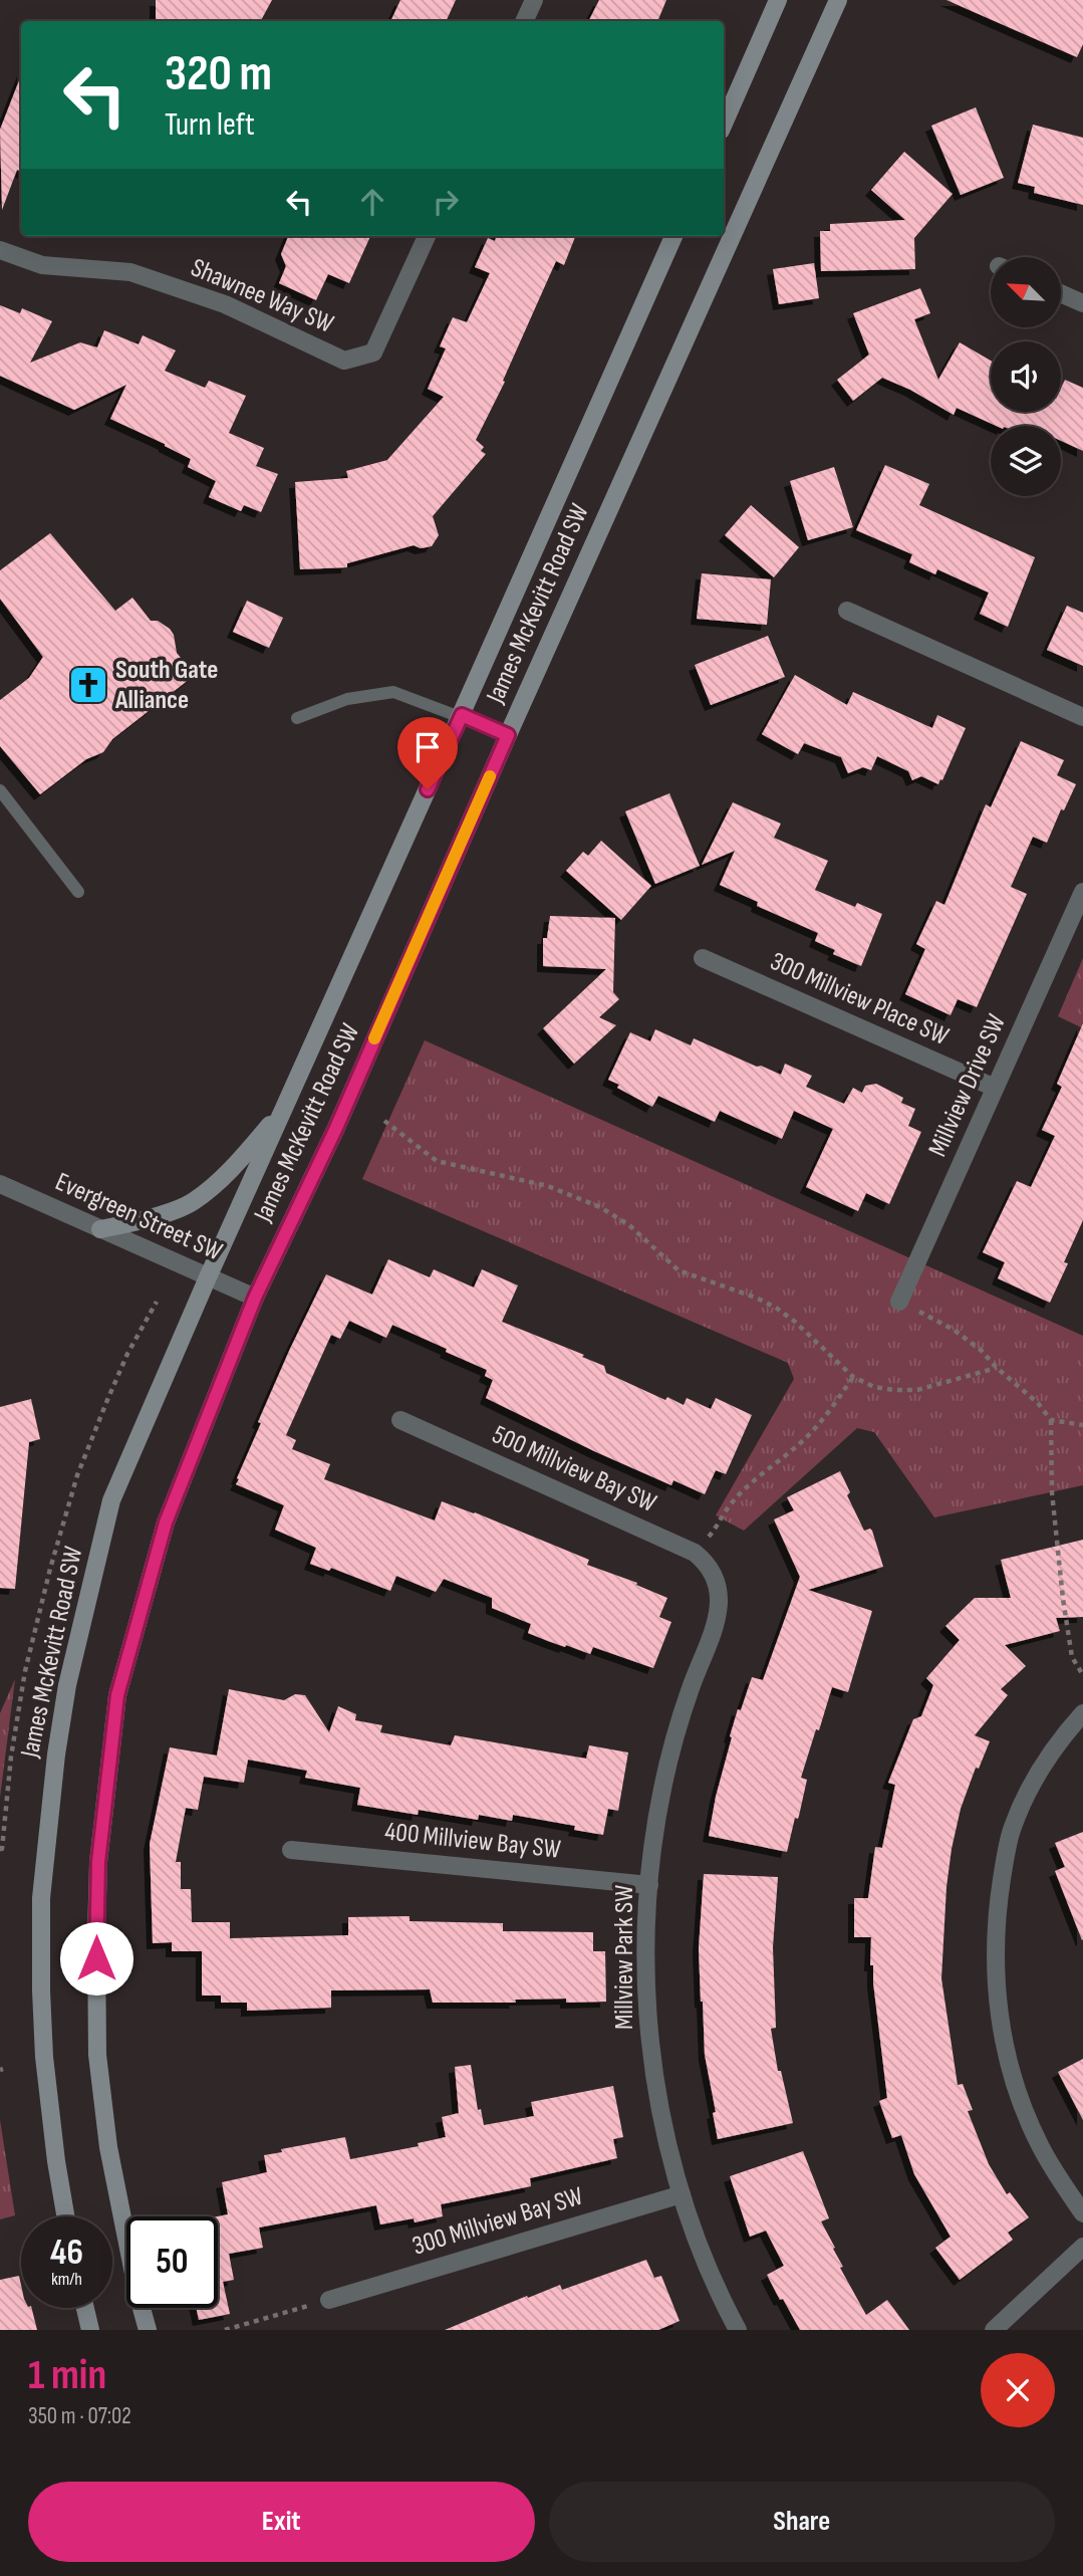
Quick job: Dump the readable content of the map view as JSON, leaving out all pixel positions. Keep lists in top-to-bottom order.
{
  "streets": {
    "main road": ["James McKevitt Road SW"],
    "street": [
      "Shawnee Way SW",
      "300 Millview Place SW",
      "Millview Drive SW",
      "Evergreen Street SW",
      "500 Millview Bay SW",
      "400 Millview Bay SW",
      "Millview Park SW",
      "300 Millview Bay SW"
    ]
  },
  "crossings": [
    ["James McKevitt Road SW", "Evergreen Street SW"],
    ["300 Millview Place SW", "Millview Drive SW"],
    ["500 Millview Bay SW", "Millview Park SW"],
    ["400 Millview Bay SW", "Millview Park SW"],
    ["Millview Park SW", "300 Millview Bay SW"]
  ],
  "places": {
    "church": ["South Gate Alliance"]
  },
  "north": "top left",
  "page": {
    "turn": ["320 m", "Turn left"],
    "speed": "46 km/h",
    "limit": "50",
    "heading": ["1 min", "350 m · 07:02"],
    "buttons": ["Exit", "Share"]
  }
}
